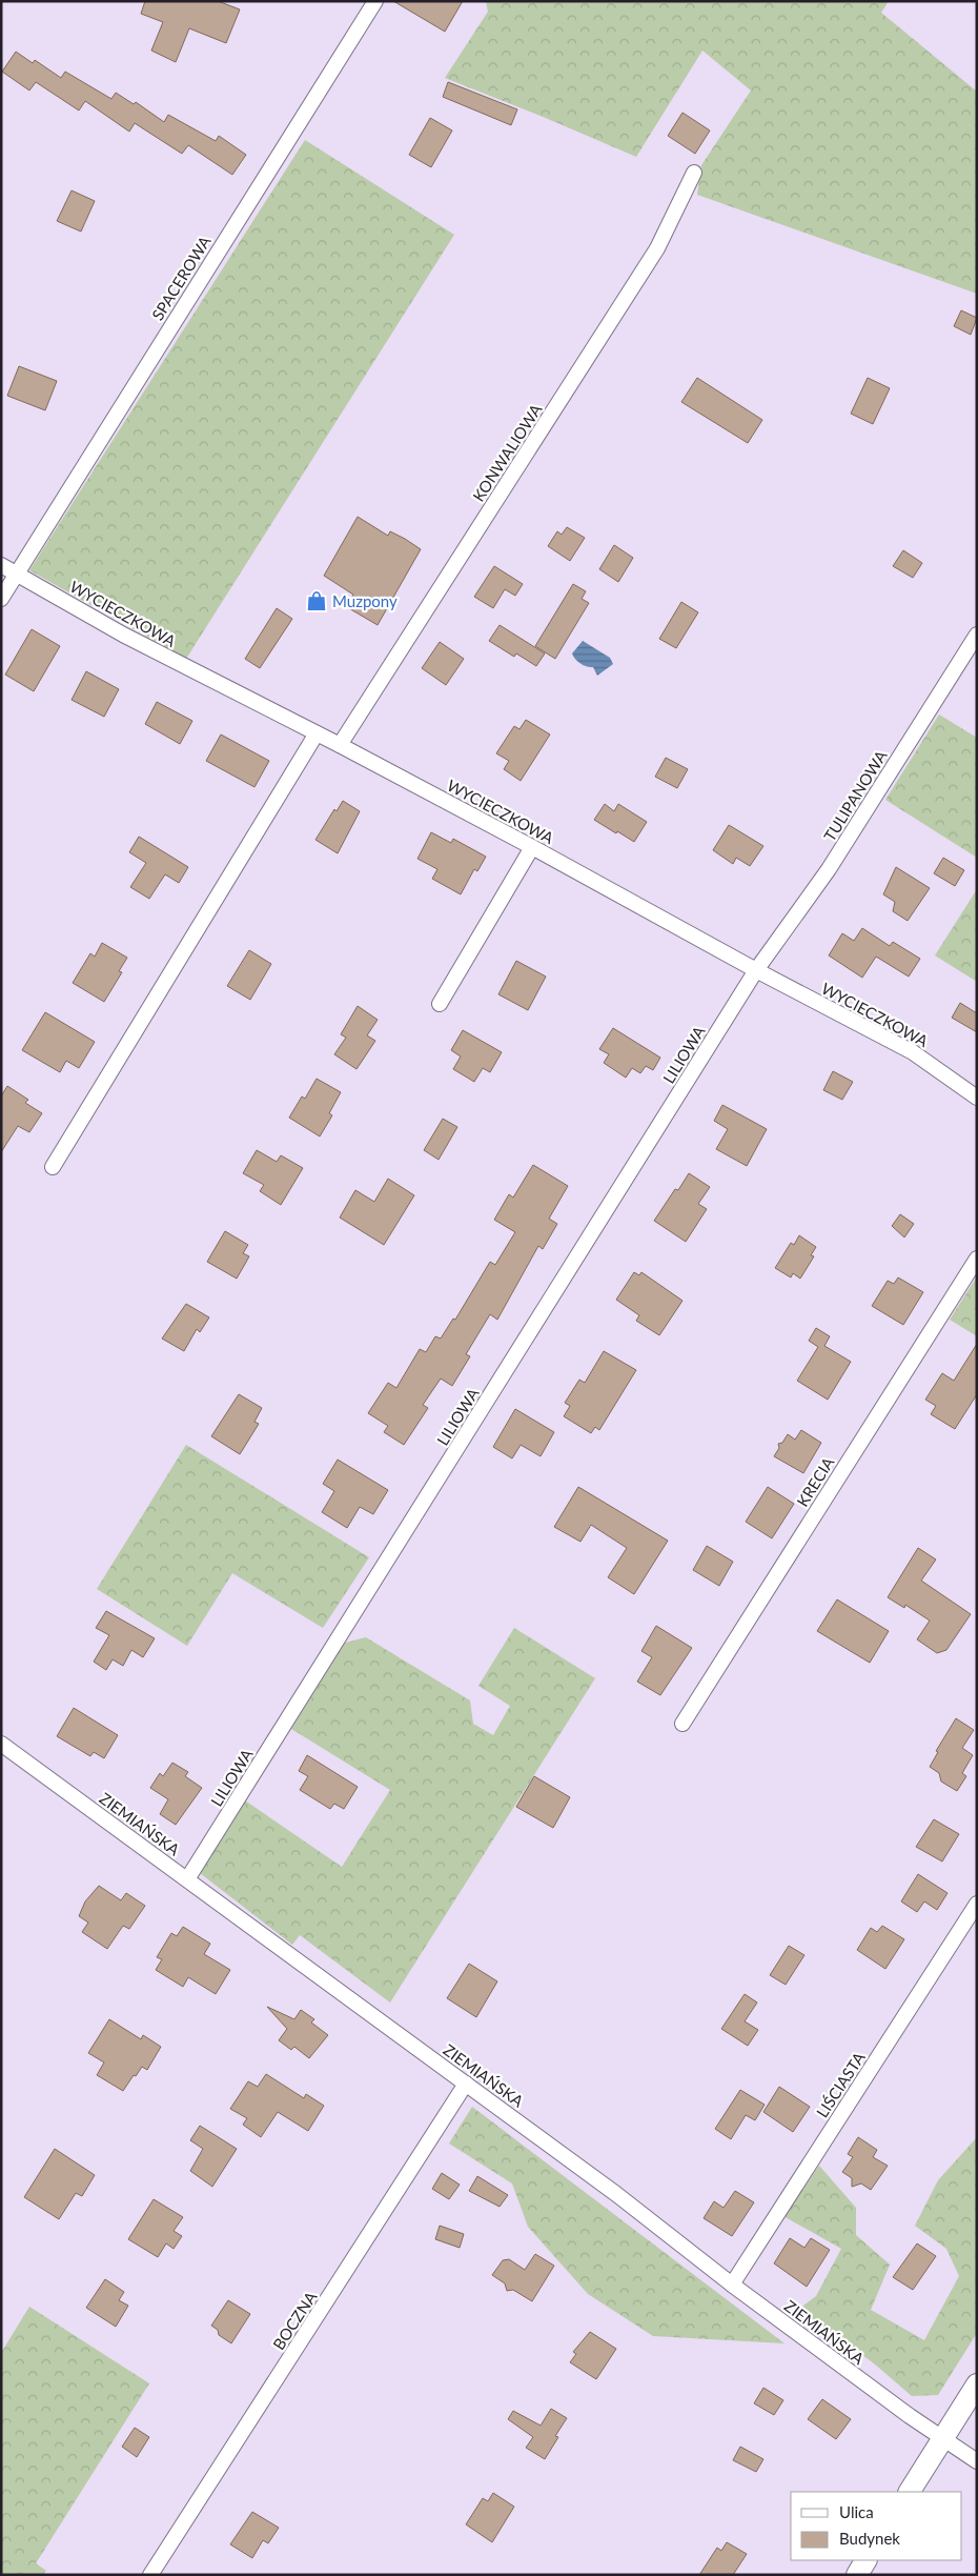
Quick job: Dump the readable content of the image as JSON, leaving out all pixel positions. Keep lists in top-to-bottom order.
{
  "streets": {
    "street": [
      "SPACEROWA",
      "KONWALIOWA",
      "WYCIECZKOWA",
      "TULIPANOWA",
      "LILIOWA",
      "KRECIA",
      "ZIEMIAŃSKA",
      "LIŚCIASTA",
      "BOCZNA"
    ]
  },
  "crossings": [
    ["SPACEROWA", "WYCIECZKOWA"],
    ["KONWALIOWA", "WYCIECZKOWA"],
    ["WYCIECZKOWA", "TULIPANOWA"],
    ["WYCIECZKOWA", "LILIOWA"],
    ["TULIPANOWA", "LILIOWA"],
    ["LILIOWA", "ZIEMIAŃSKA"],
    ["ZIEMIAŃSKA", "LIŚCIASTA"],
    ["ZIEMIAŃSKA", "BOCZNA"]
  ],
  "places": {
    "shop": ["Muzpony"]
  },
  "legend": ["Ulica", "Budynek"]
}
